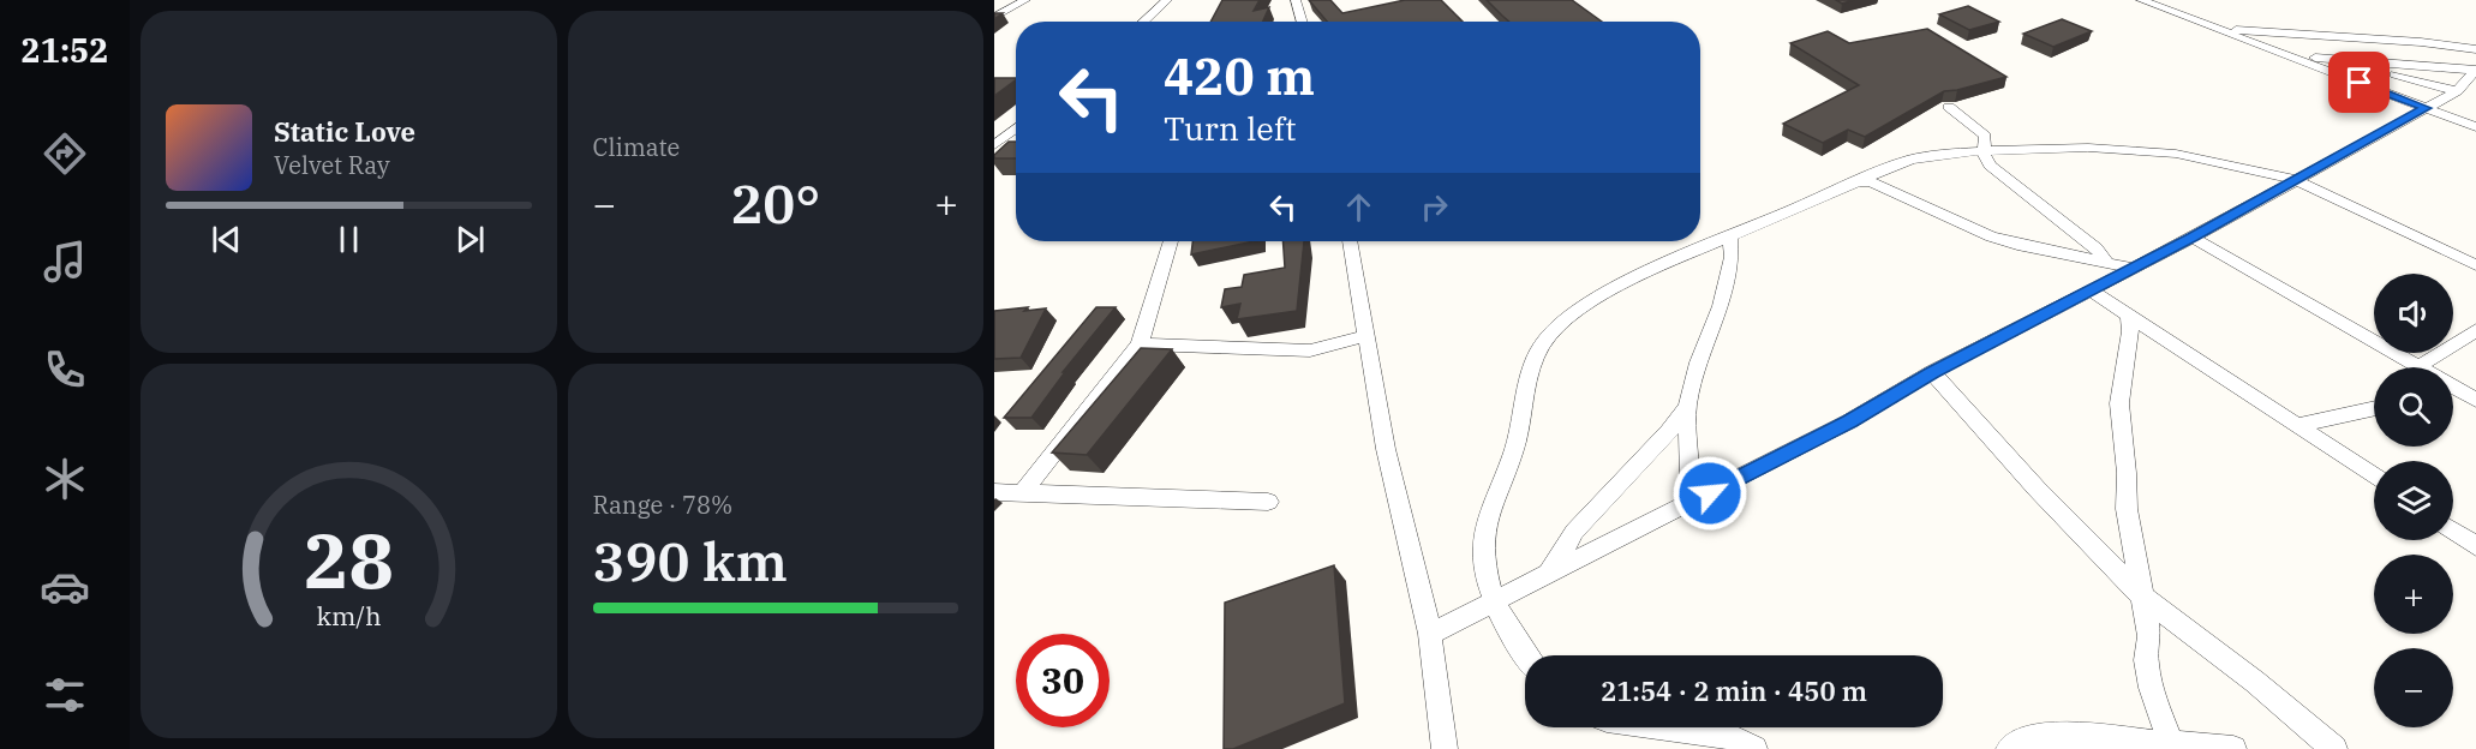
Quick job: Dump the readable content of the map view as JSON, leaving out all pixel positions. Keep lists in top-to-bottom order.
{
  "page": {
    "tabs": "21:52",
    "tile": [
      "Climate",
      ["Range · 78%", "390 km"]
    ],
    "turn": ["420 m", "Turn left"],
    "song": ["Static Love", "Velvet Ray"],
    "heat": ["−", "20°", "+"],
    "map_buttons": ["+", "−"],
    "limit": "30",
    "trip": "21:54 · 2 min · 450 m",
    "gauge": ["28", "km/h"]
  }
}
